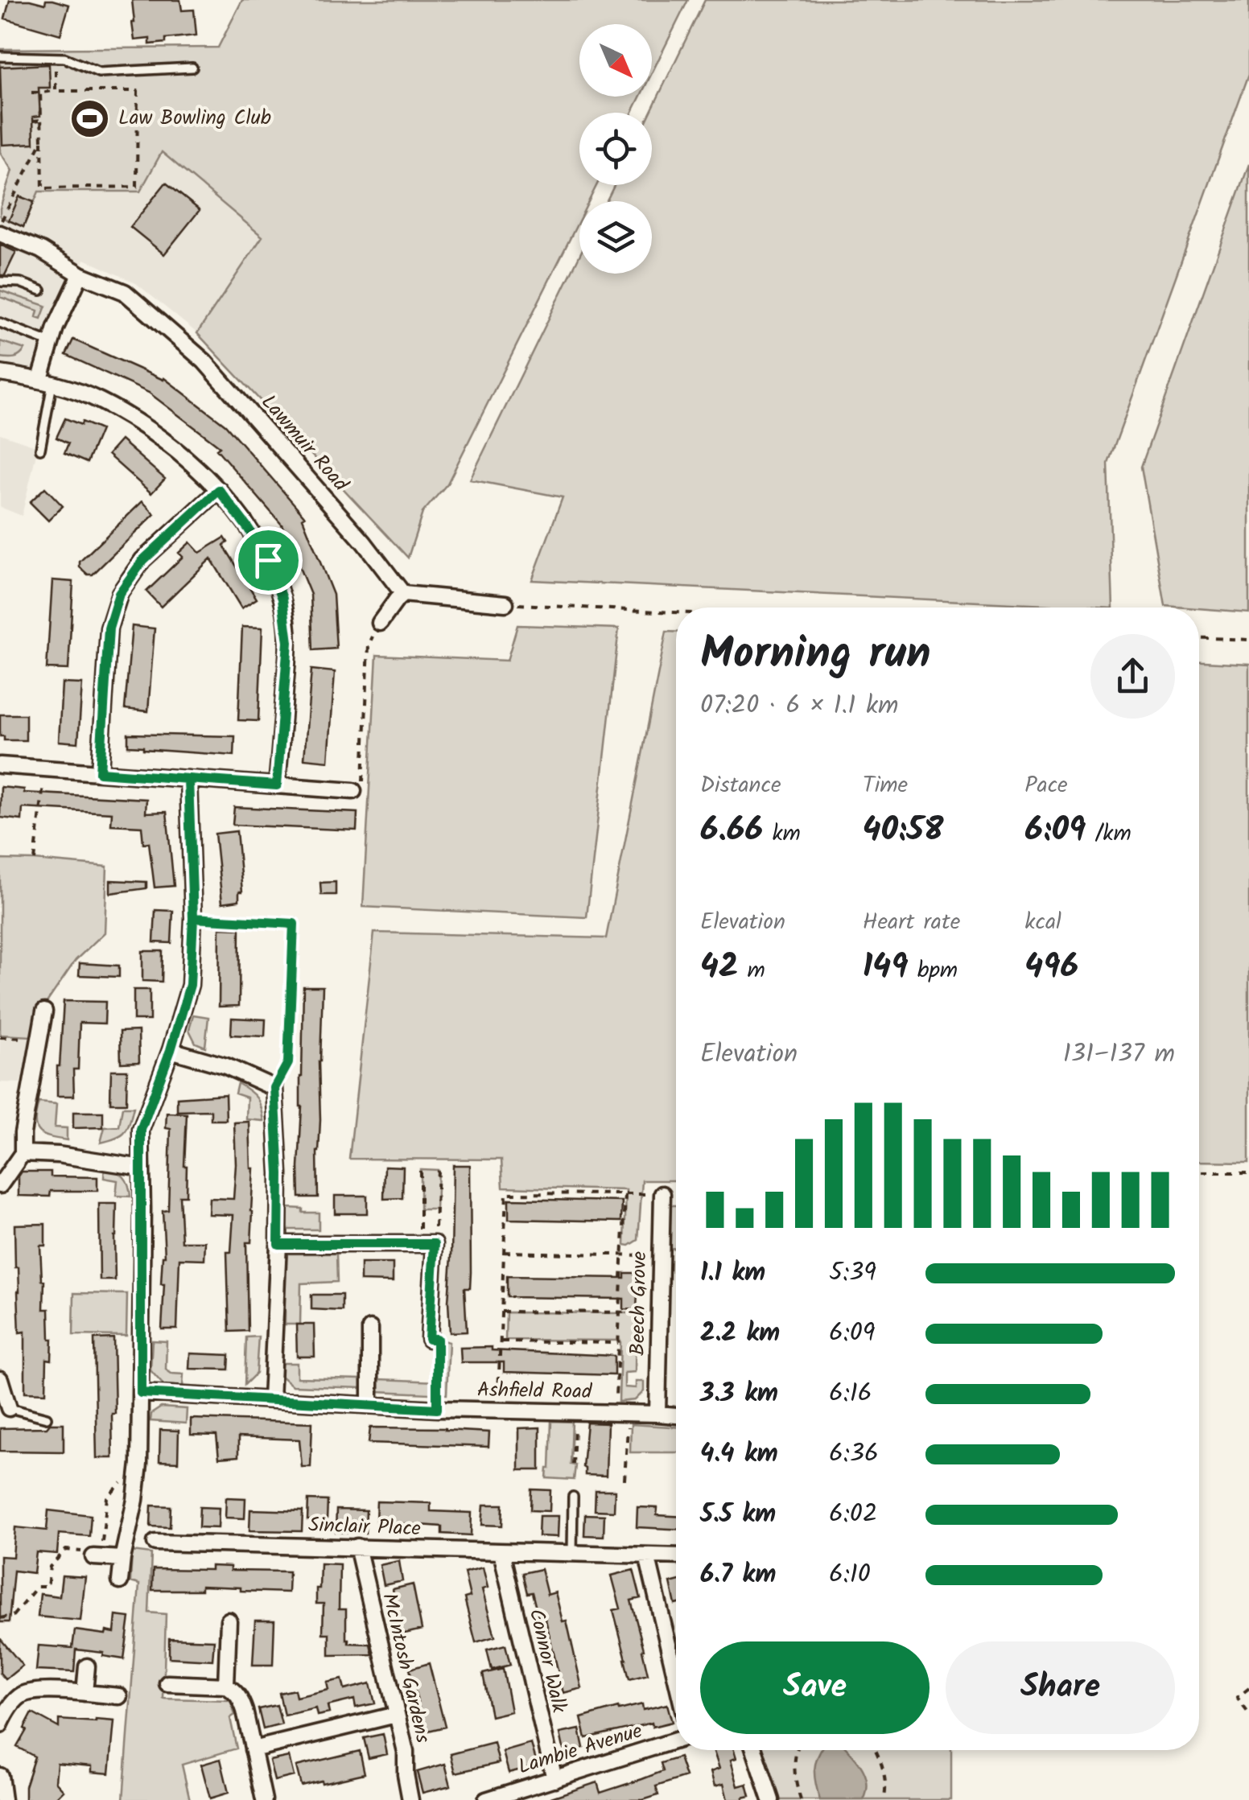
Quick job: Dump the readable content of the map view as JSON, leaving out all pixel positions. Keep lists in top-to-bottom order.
{
  "streets": {
    "street": [
      "Lawmuir Road",
      "Beech Grove",
      "Ashfield Road",
      "Sinclair Place",
      "Connor Walk",
      "McIntosh Gardens",
      "Lambie Avenue"
    ]
  },
  "crossings": [
    ["Beech Grove", "Ashfield Road"],
    ["Sinclair Place", "Connor Walk"],
    ["Sinclair Place", "McIntosh Gardens"],
    ["Connor Walk", "Lambie Avenue"]
  ],
  "places": {
    "sports": ["Law Bowling Club"]
  },
  "north": "bottom right",
  "page": {
    "heading": ["Morning run", "07:20 · 6 × 1.1 km"],
    "stats": [
      ["Distance", "6.66 km"],
      ["Time", "40:58"],
      ["Pace", "6:09 /km"],
      ["Elevation", "42 m"],
      ["Heart rate", "149 bpm"],
      ["kcal", "496"]
    ],
    "chart": ["Elevation", "131–137 m"],
    "list": [
      {
        "name": "1.1 km",
        "note": "5:39"
      },
      {
        "name": "2.2 km",
        "note": "6:09"
      },
      {
        "name": "3.3 km",
        "note": "6:16"
      },
      {
        "name": "4.4 km",
        "note": "6:36"
      },
      {
        "name": "5.5 km",
        "note": "6:02"
      },
      {
        "name": "6.7 km",
        "note": "6:10"
      }
    ],
    "buttons": ["Save", "Share"]
  }
}
